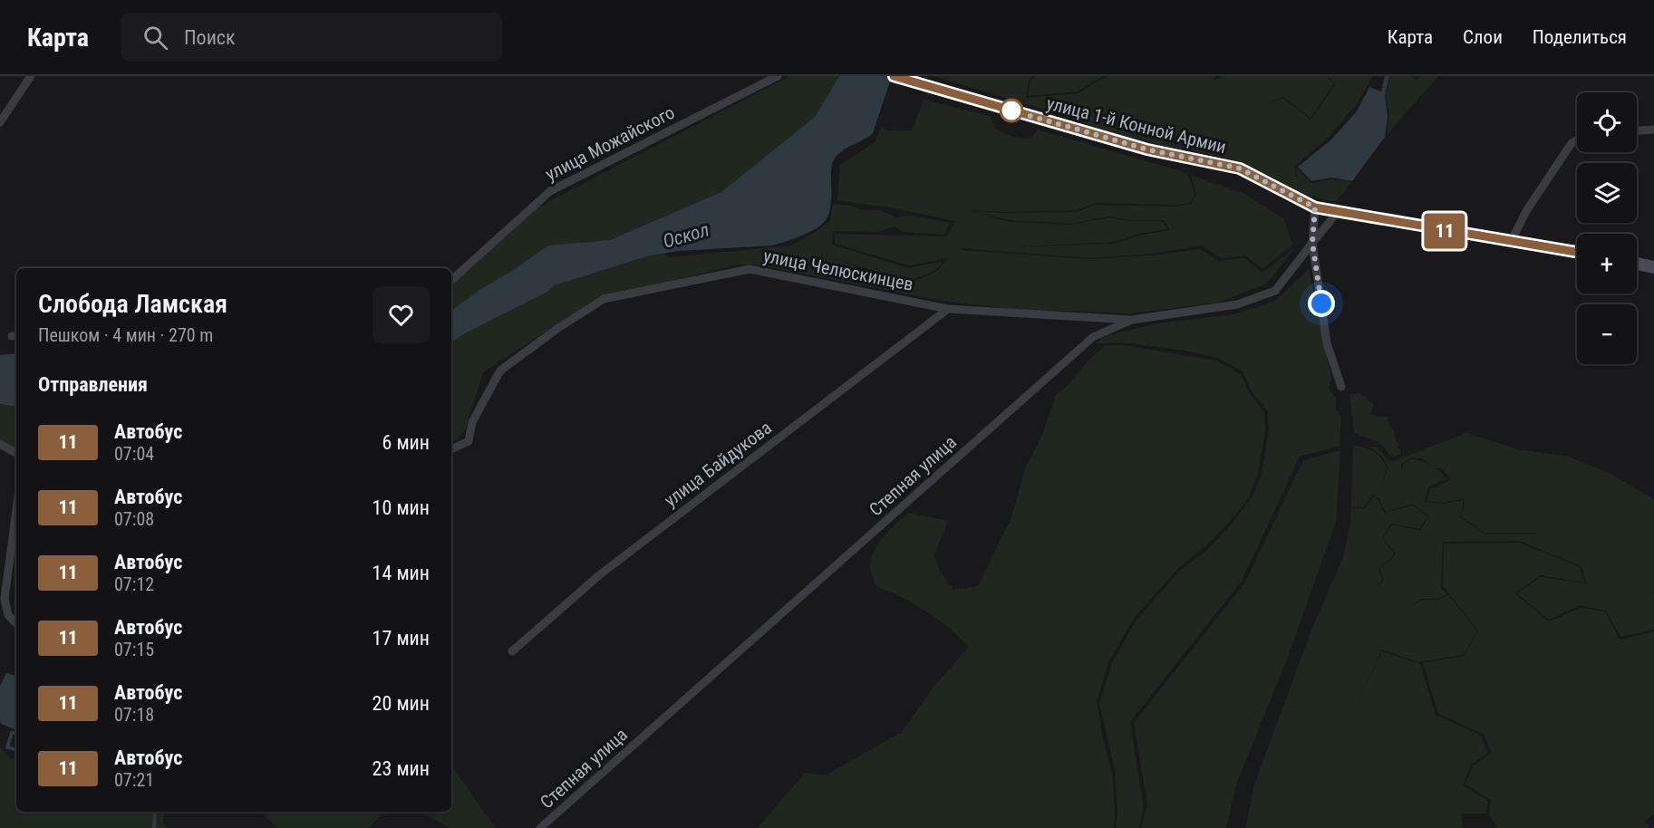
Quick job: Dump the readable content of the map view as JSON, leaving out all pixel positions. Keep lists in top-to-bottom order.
{
  "streets": {
    "main road": ["улица 1-й Конной Армии"],
    "street": [
      "улица Можайского",
      "улица Челюскинцев",
      "улица Байдукова",
      "Степная улица"
    ]
  },
  "crossings": [
    ["улица 1-й Конной Армии", "Степная улица"],
    ["улица Челюскинцев", "улица Байдукова"],
    ["улица Челюскинцев", "Степная улица"]
  ],
  "water": ["Оскол"],
  "lines": ["bus line 11"],
  "page": {
    "header": "Карта",
    "search": "Поиск",
    "nav": ["Карта", "Слои", "Поделиться"],
    "on_map": "11",
    "map_buttons": ["+", "−"],
    "heading": [
      ["Слобода Ламская", "Пешком · 4 мин · 270 m"],
      "Отправления"
    ],
    "list": [
      {
        "mark": "11",
        "name": "Автобус",
        "note": "07:04",
        "value": "6 мин"
      },
      {
        "mark": "11",
        "name": "Автобус",
        "note": "07:08",
        "value": "10 мин"
      },
      {
        "mark": "11",
        "name": "Автобус",
        "note": "07:12",
        "value": "14 мин"
      },
      {
        "mark": "11",
        "name": "Автобус",
        "note": "07:15",
        "value": "17 мин"
      },
      {
        "mark": "11",
        "name": "Автобус",
        "note": "07:18",
        "value": "20 мин"
      },
      {
        "mark": "11",
        "name": "Автобус",
        "note": "07:21",
        "value": "23 мин"
      }
    ]
  }
}
